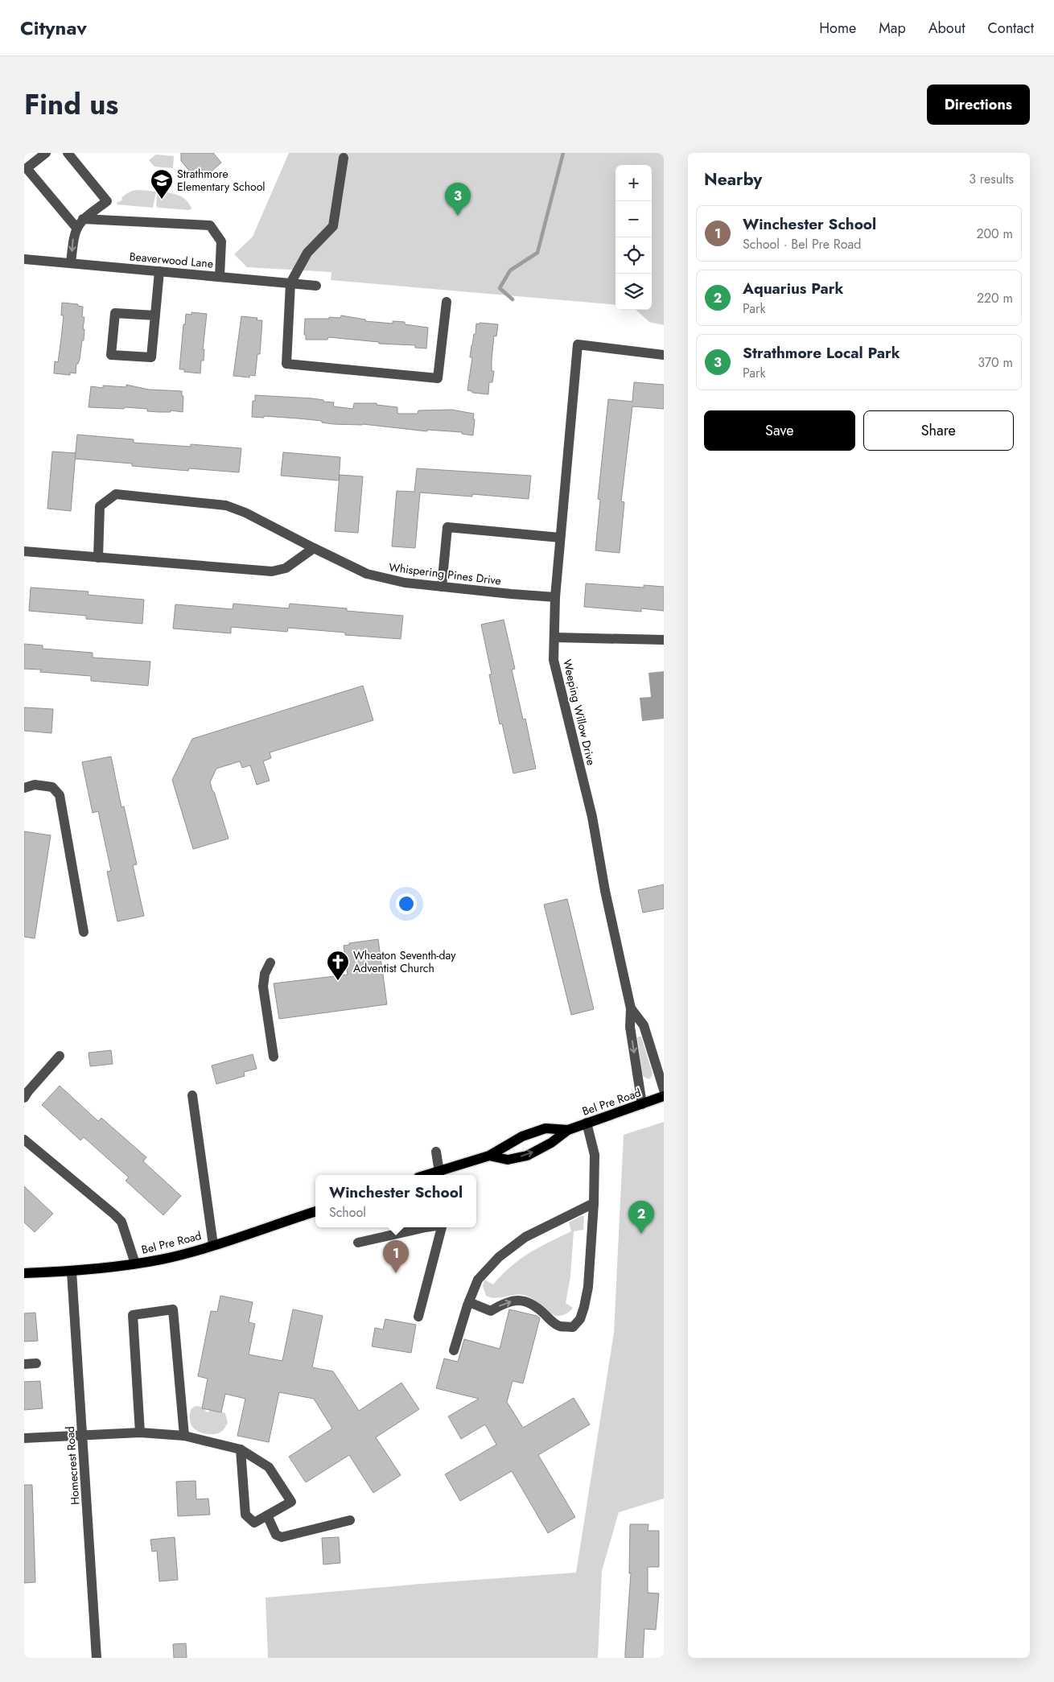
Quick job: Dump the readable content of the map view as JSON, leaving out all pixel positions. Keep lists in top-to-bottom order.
{
  "streets": {
    "main road": ["Bel Pre Road"],
    "street": [
      "Beaverwood Lane",
      "Whispering Pines Drive",
      "Weeping Willow Drive",
      "Homecrest Road"
    ]
  },
  "crossings": [
    ["Whispering Pines Drive", "Weeping Willow Drive"],
    ["Weeping Willow Drive", "Bel Pre Road"],
    ["Bel Pre Road", "Homecrest Road"]
  ],
  "places": {
    "school or university": ["Strathmore Elementary School"],
    "church": ["Wheaton Seventh-day Adventist Church"]
  },
  "page": {
    "header": "Citynav",
    "nav": [
      "Home",
      "Map",
      "About",
      "Contact"
    ],
    "title": "Find us",
    "buttons": [
      "Directions",
      ["Save", "Share"]
    ],
    "heading": ["Nearby", "3 results"],
    "map_buttons": ["+", "−"],
    "pins": ["3", "2", "1"],
    "list": [
      {
        "mark": "1",
        "name": "Winchester School",
        "note": "School · Bel Pre Road",
        "value": "200 m"
      },
      {
        "mark": "2",
        "name": "Aquarius Park",
        "note": "Park",
        "value": "220 m"
      },
      {
        "mark": "3",
        "name": "Strathmore Local Park",
        "note": "Park",
        "value": "370 m"
      }
    ],
    "popup": ["Winchester School", "School"]
  }
}
